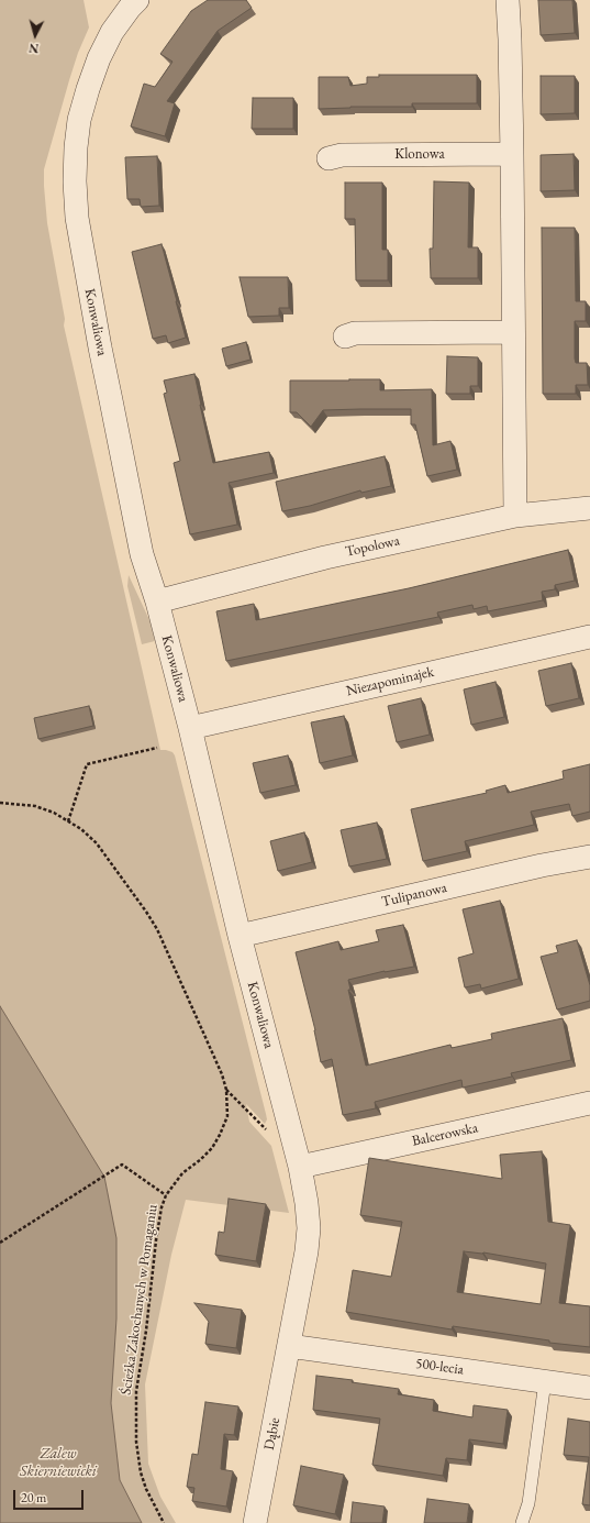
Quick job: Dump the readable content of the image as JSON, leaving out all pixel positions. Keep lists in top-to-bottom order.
{
  "streets": {
    "street": [
      "Klonowa",
      "Konwaliowa",
      "Topolowa",
      "Niezapominajek",
      "Tulipanowa",
      "Balcerowska",
      "500-lecia",
      "Dąbie"
    ],
    "path": ["Ścieżka Zakochanych w Pomaganiu"]
  },
  "crossings": [
    ["Konwaliowa", "Topolowa"],
    ["Konwaliowa", "Niezapominajek"],
    ["Konwaliowa", "Tulipanowa"],
    ["Konwaliowa", "Balcerowska"],
    ["Konwaliowa", "500-lecia"],
    ["Konwaliowa", "Dąbie"],
    ["500-lecia", "Dąbie"]
  ],
  "water": ["Zalew Skierniewicki"],
  "scale_bar": "20 m",
  "north": "bottom"
}
